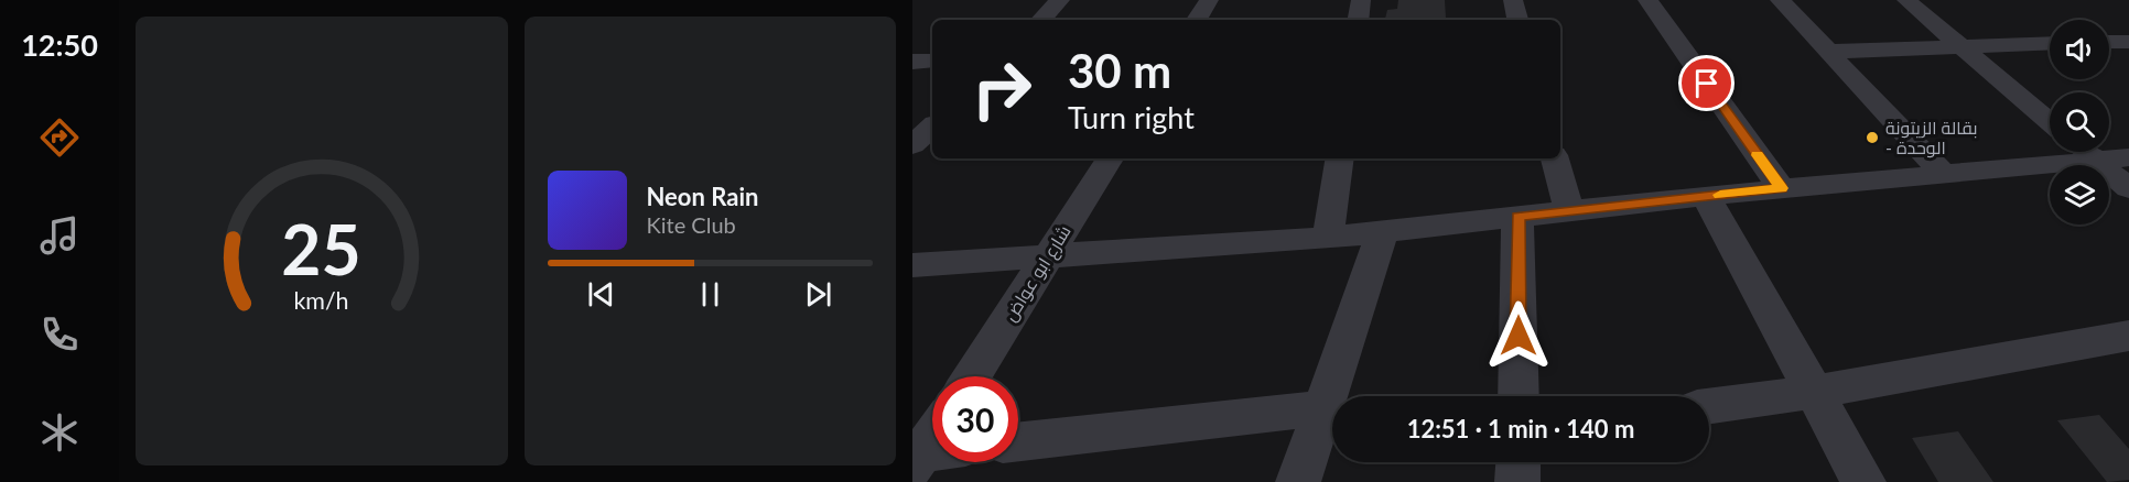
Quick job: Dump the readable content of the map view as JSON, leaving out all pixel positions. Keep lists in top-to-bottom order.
{
  "streets": {
    "street": ["شارع ابو عواض"]
  },
  "places": ["بقالة الزيتونة - الوحدة"],
  "page": {
    "tabs": "12:50",
    "turn": ["30 m", "Turn right"],
    "song": ["Neon Rain", "Kite Club"],
    "limit": "30",
    "trip": "12:51 · 1 min · 140 m",
    "gauge": ["25", "km/h"]
  }
}
